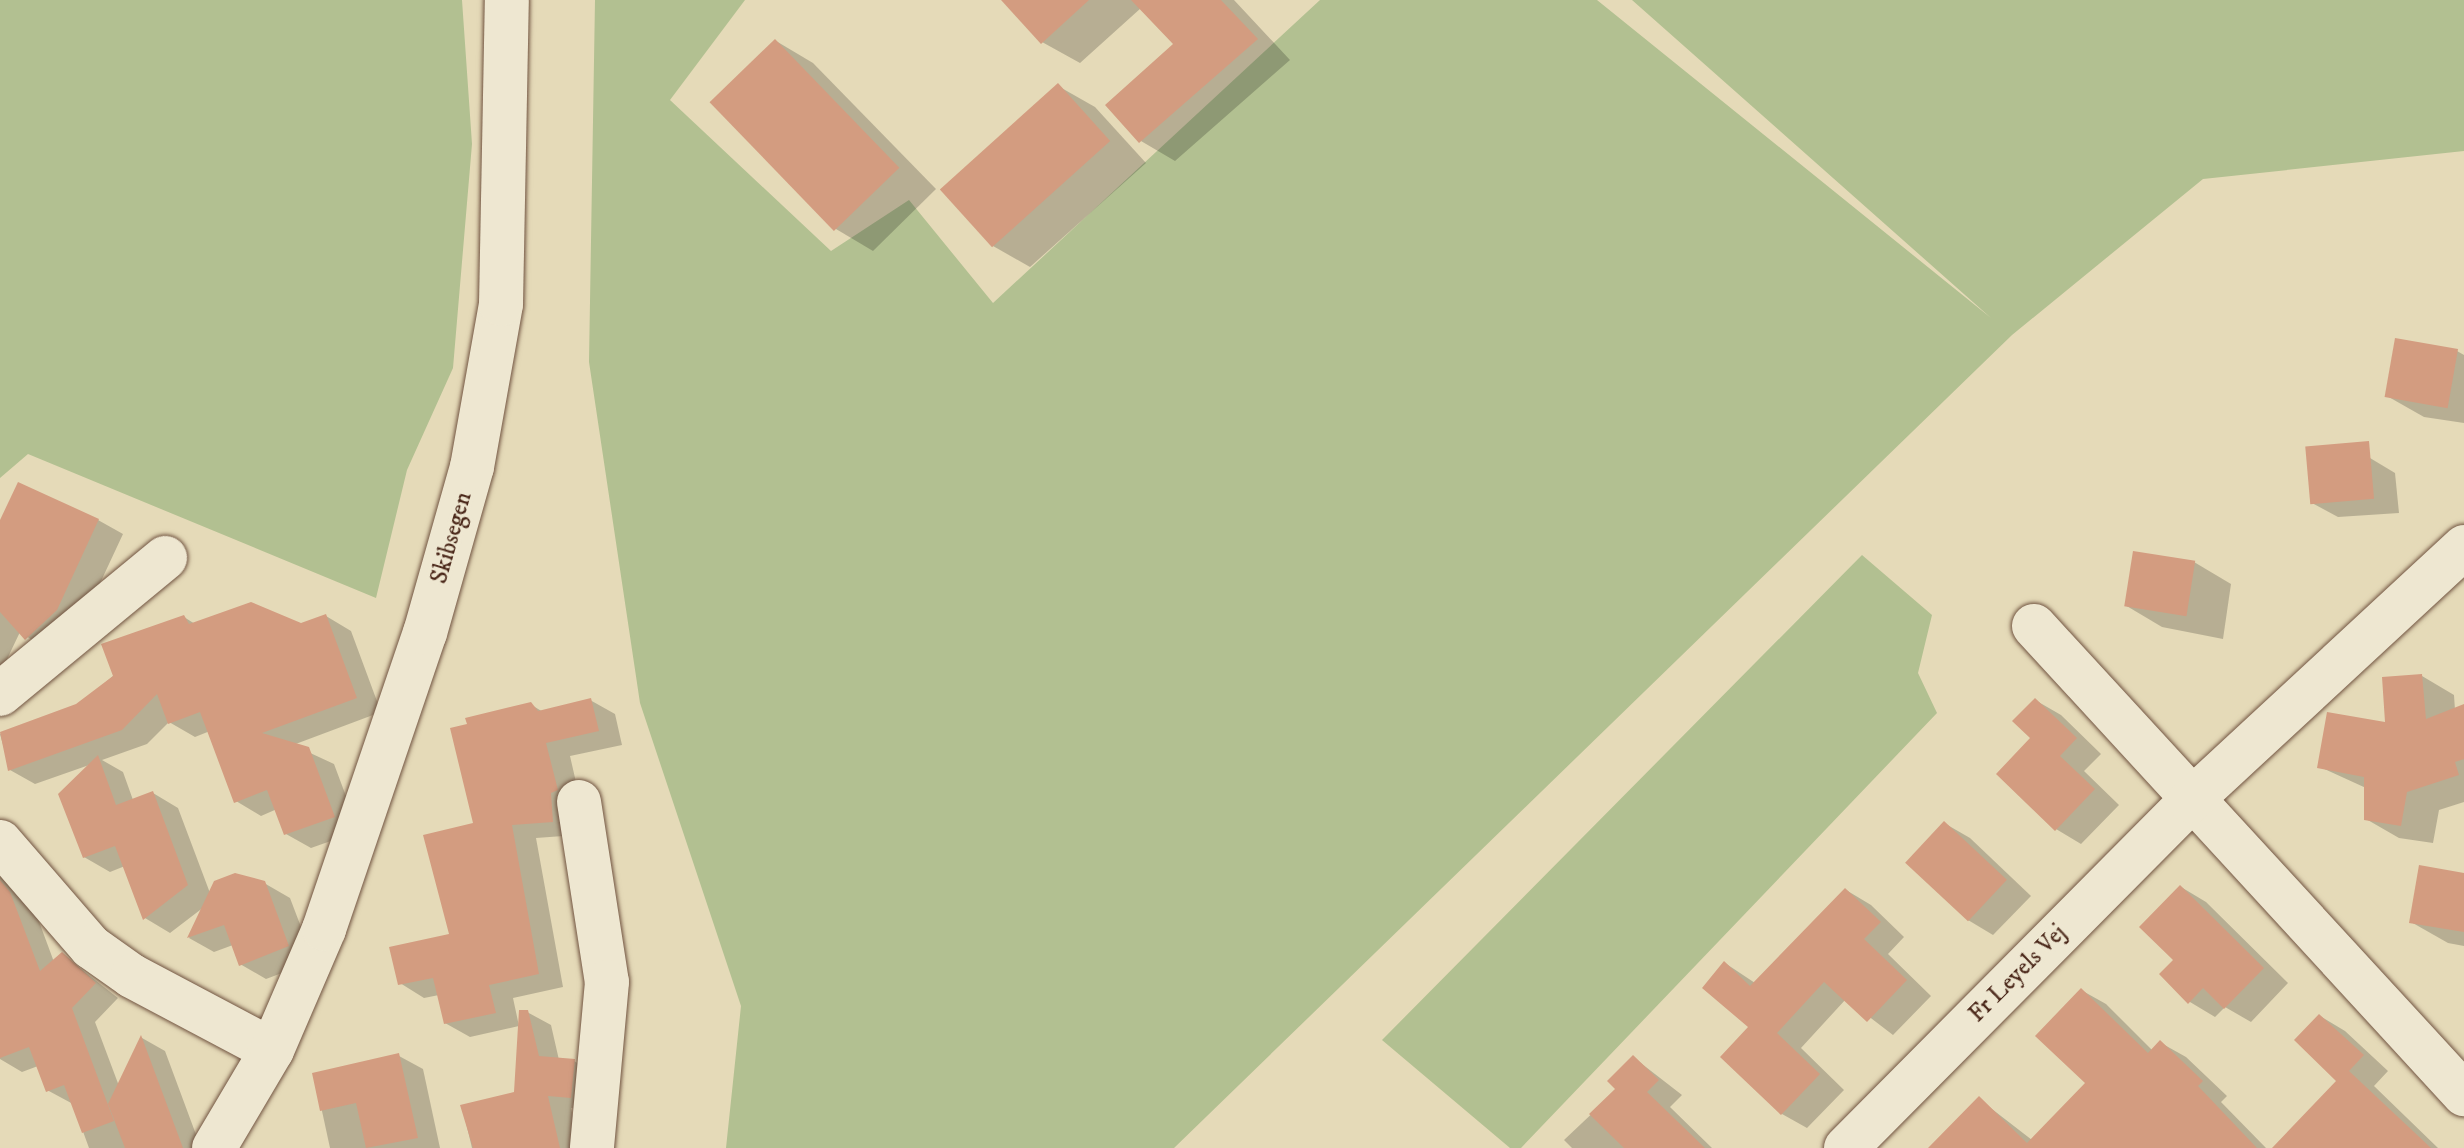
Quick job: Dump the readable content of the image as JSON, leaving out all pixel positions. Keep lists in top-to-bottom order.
{
  "streets": {
    "street": ["Skibsegen", "Fr Leyels Vej"]
  }
}
